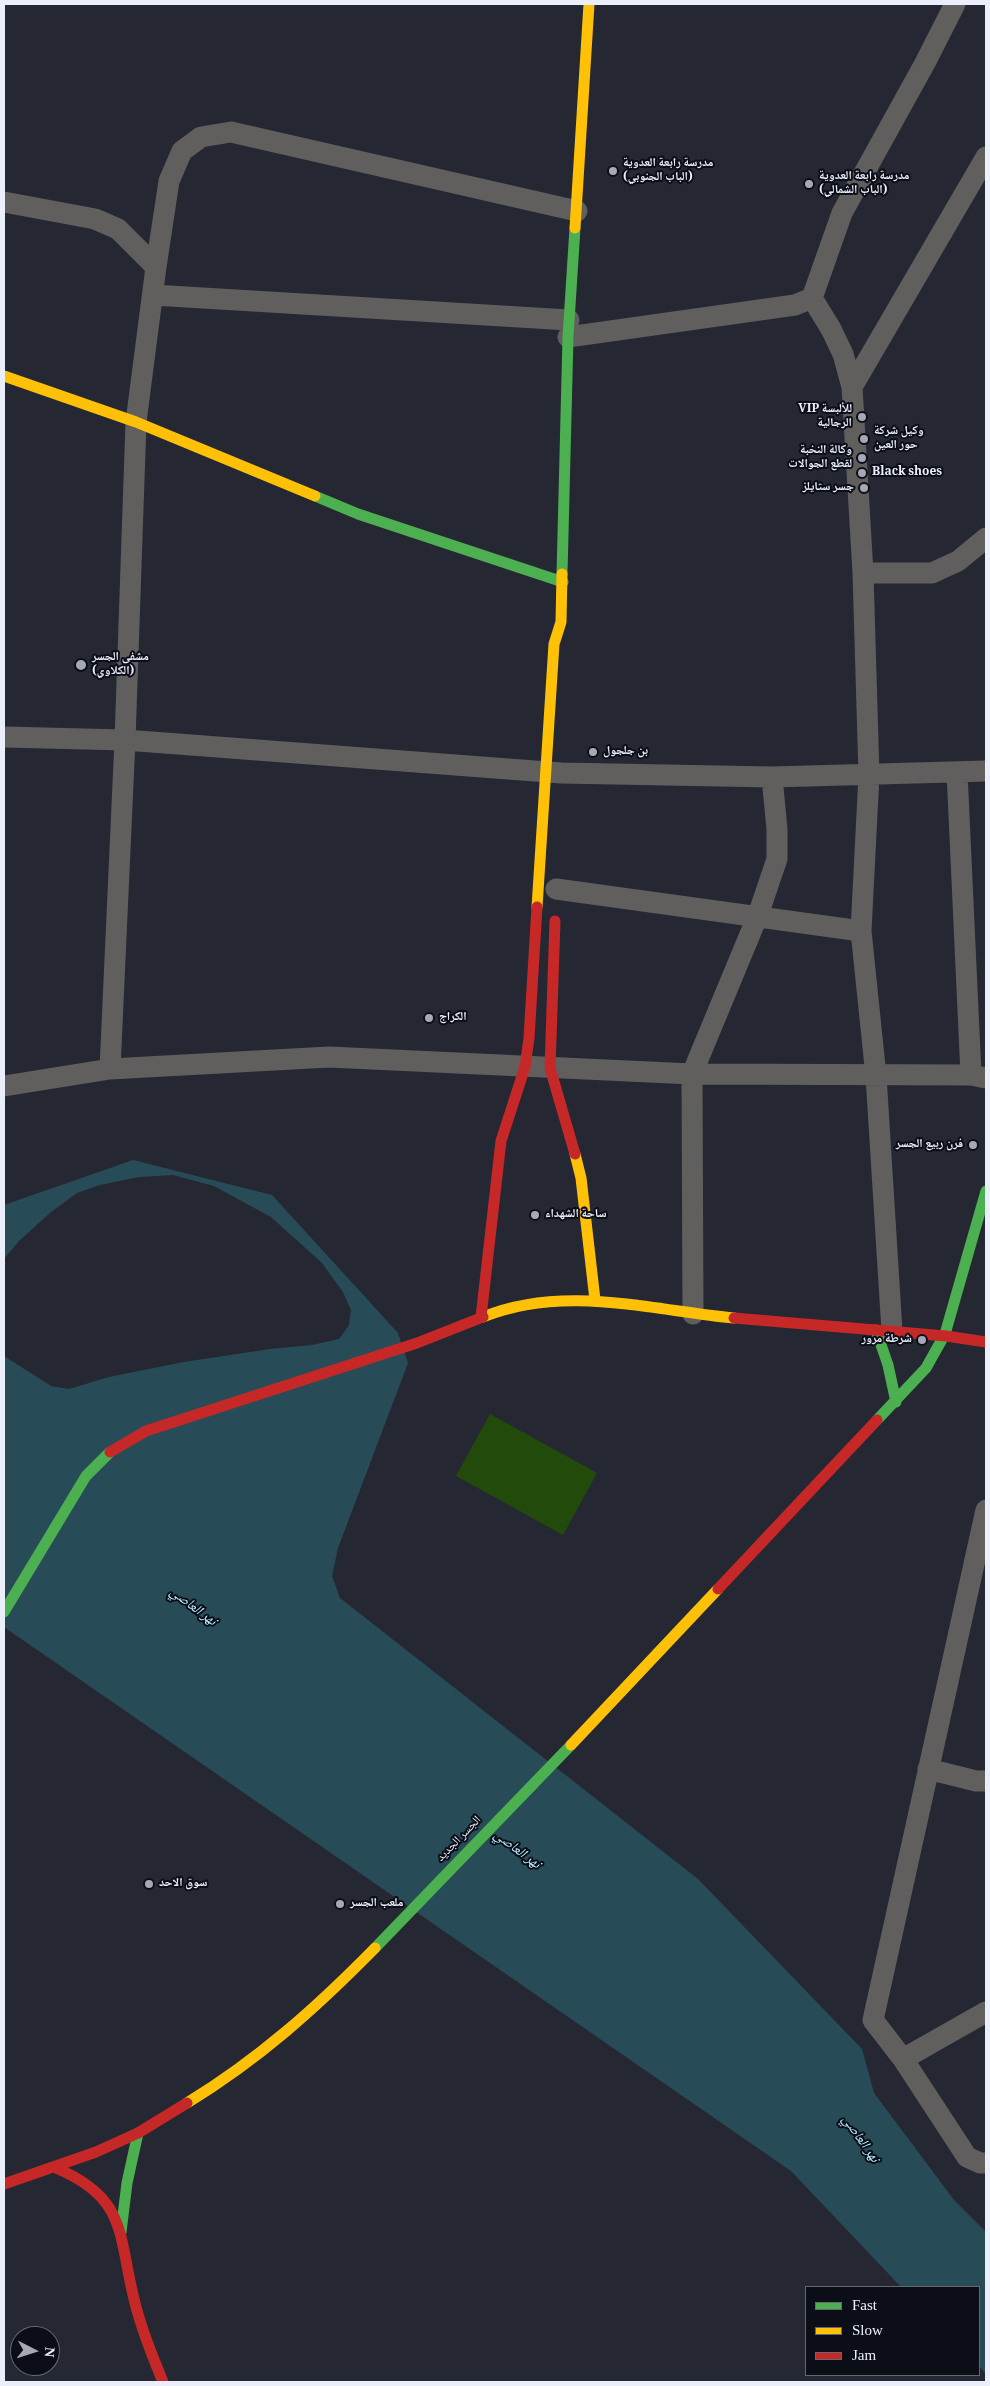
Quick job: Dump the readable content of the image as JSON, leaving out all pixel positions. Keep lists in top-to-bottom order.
{
  "streets": {
    "street": ["الجسر الجديد"]
  },
  "water": ["نهر العاصي"],
  "places": [
    "مدرسة رابعة العدوية (الباب الجنوبي)",
    "مدرسة رابعة العدوية (الباب الشمالي)",
    "VIP للألبسة الرجالية",
    "وكيل شركة حور العين",
    "وكالة النخبة لقطع الجوالات",
    "Black shoes",
    "جسر ستايلز",
    "مشفى الجسر (الكلاوي)",
    "بن جلجول",
    "الكراج",
    "فرن ربيع الجسر",
    "ساحة الشهداء",
    "شرطة مرور",
    "سوق الاحد",
    "ملعب الجسر"
  ],
  "legend": ["Fast", "Slow", "Jam"],
  "north": "right"
}
